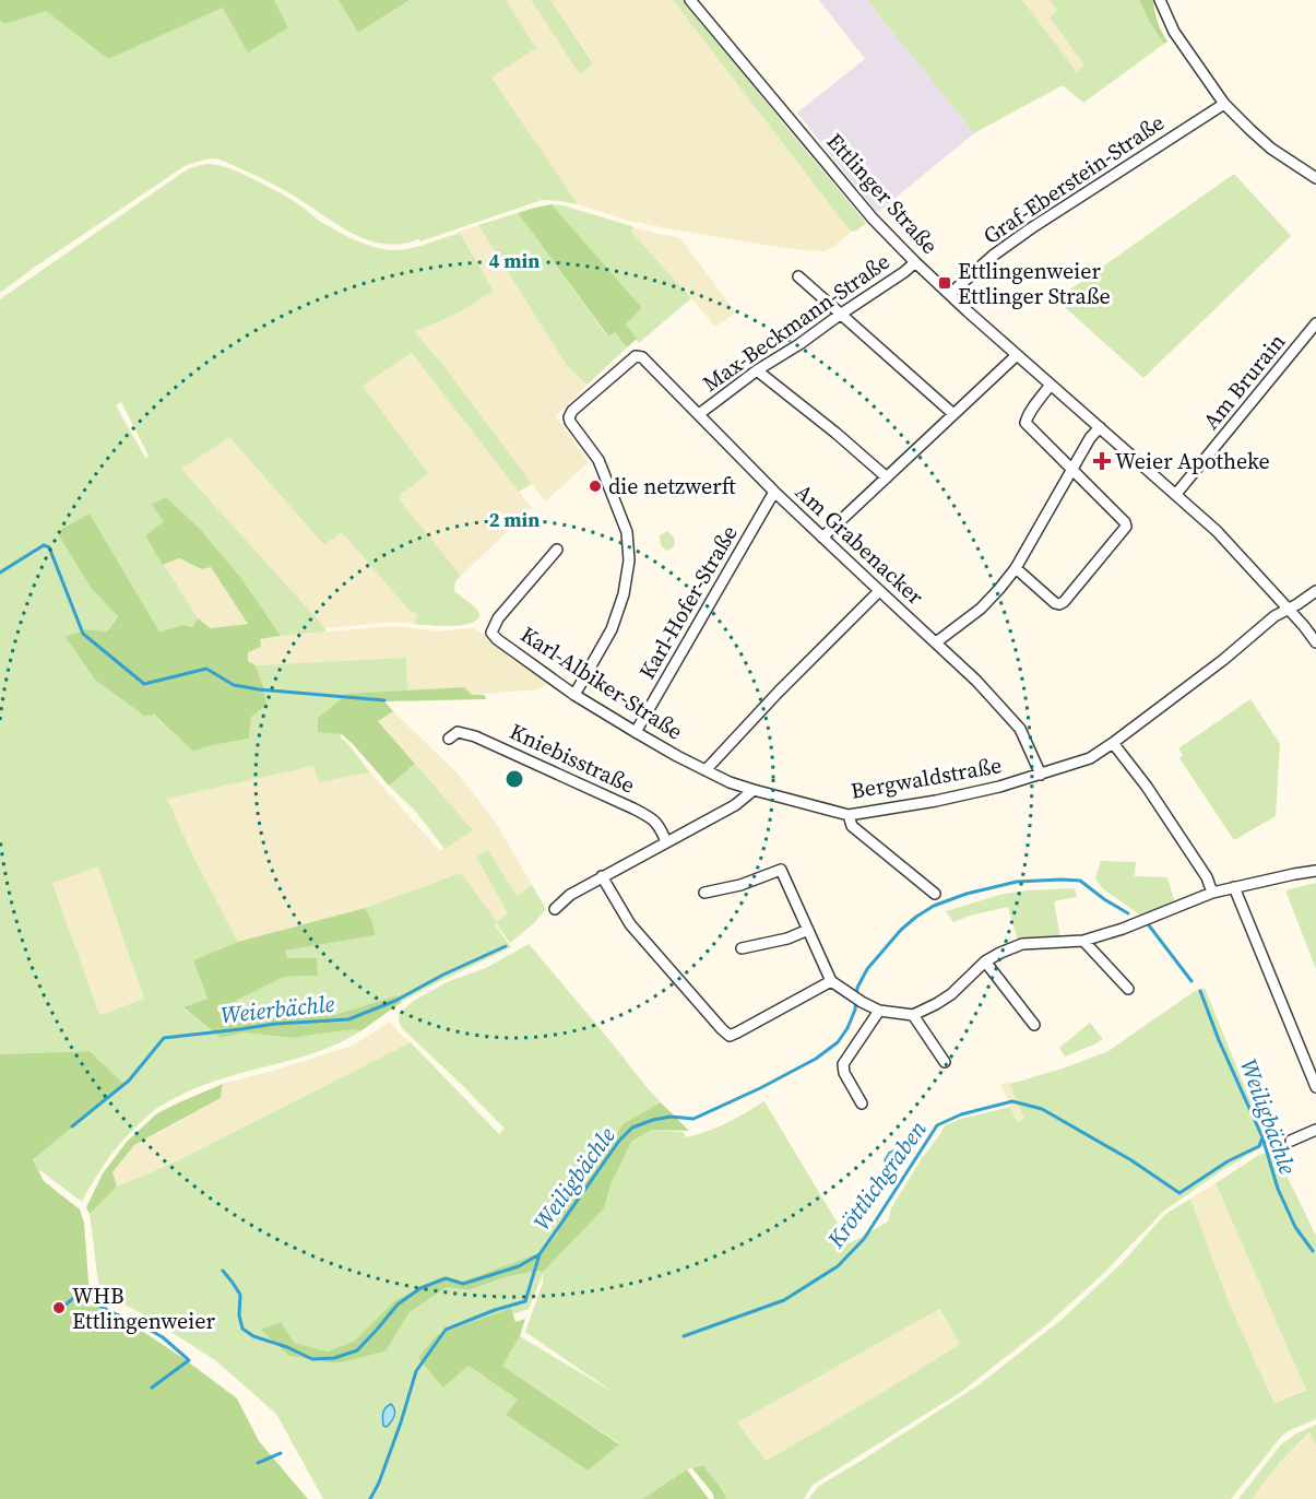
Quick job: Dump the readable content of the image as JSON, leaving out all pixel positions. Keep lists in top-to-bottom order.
{
  "streets": {
    "street": [
      "Graf-Eberstein-Straße",
      "Ettlinger Straße",
      "Max-Beckmann-Straße",
      "Am Brurain",
      "Am Grabenacker",
      "Karl-Hofer-Straße",
      "Karl-Albiker-Straße",
      "Kniebisstraße",
      "Bergwaldstraße"
    ]
  },
  "crossings": [
    ["Graf-Eberstein-Straße", "Ettlinger Straße"],
    ["Ettlinger Straße", "Max-Beckmann-Straße"],
    ["Ettlinger Straße", "Am Brurain"],
    ["Ettlinger Straße", "Bergwaldstraße"],
    ["Max-Beckmann-Straße", "Am Grabenacker"],
    ["Am Grabenacker", "Karl-Hofer-Straße"],
    ["Am Grabenacker", "Karl-Albiker-Straße"],
    ["Am Grabenacker", "Bergwaldstraße"],
    ["Karl-Hofer-Straße", "Karl-Albiker-Straße"],
    ["Karl-Albiker-Straße", "Bergwaldstraße"]
  ],
  "water": ["Weierbächle", "Weiligbächle", "Kröttlichgraben"],
  "places": {
    "transit": ["Ettlingenweier Ettlinger Straße"],
    "health": ["Weier Apotheke"],
    "other": ["die netzwerft", "WHB Ettlingenweier"]
  },
  "rings": ["4 min", "2 min"]
}
